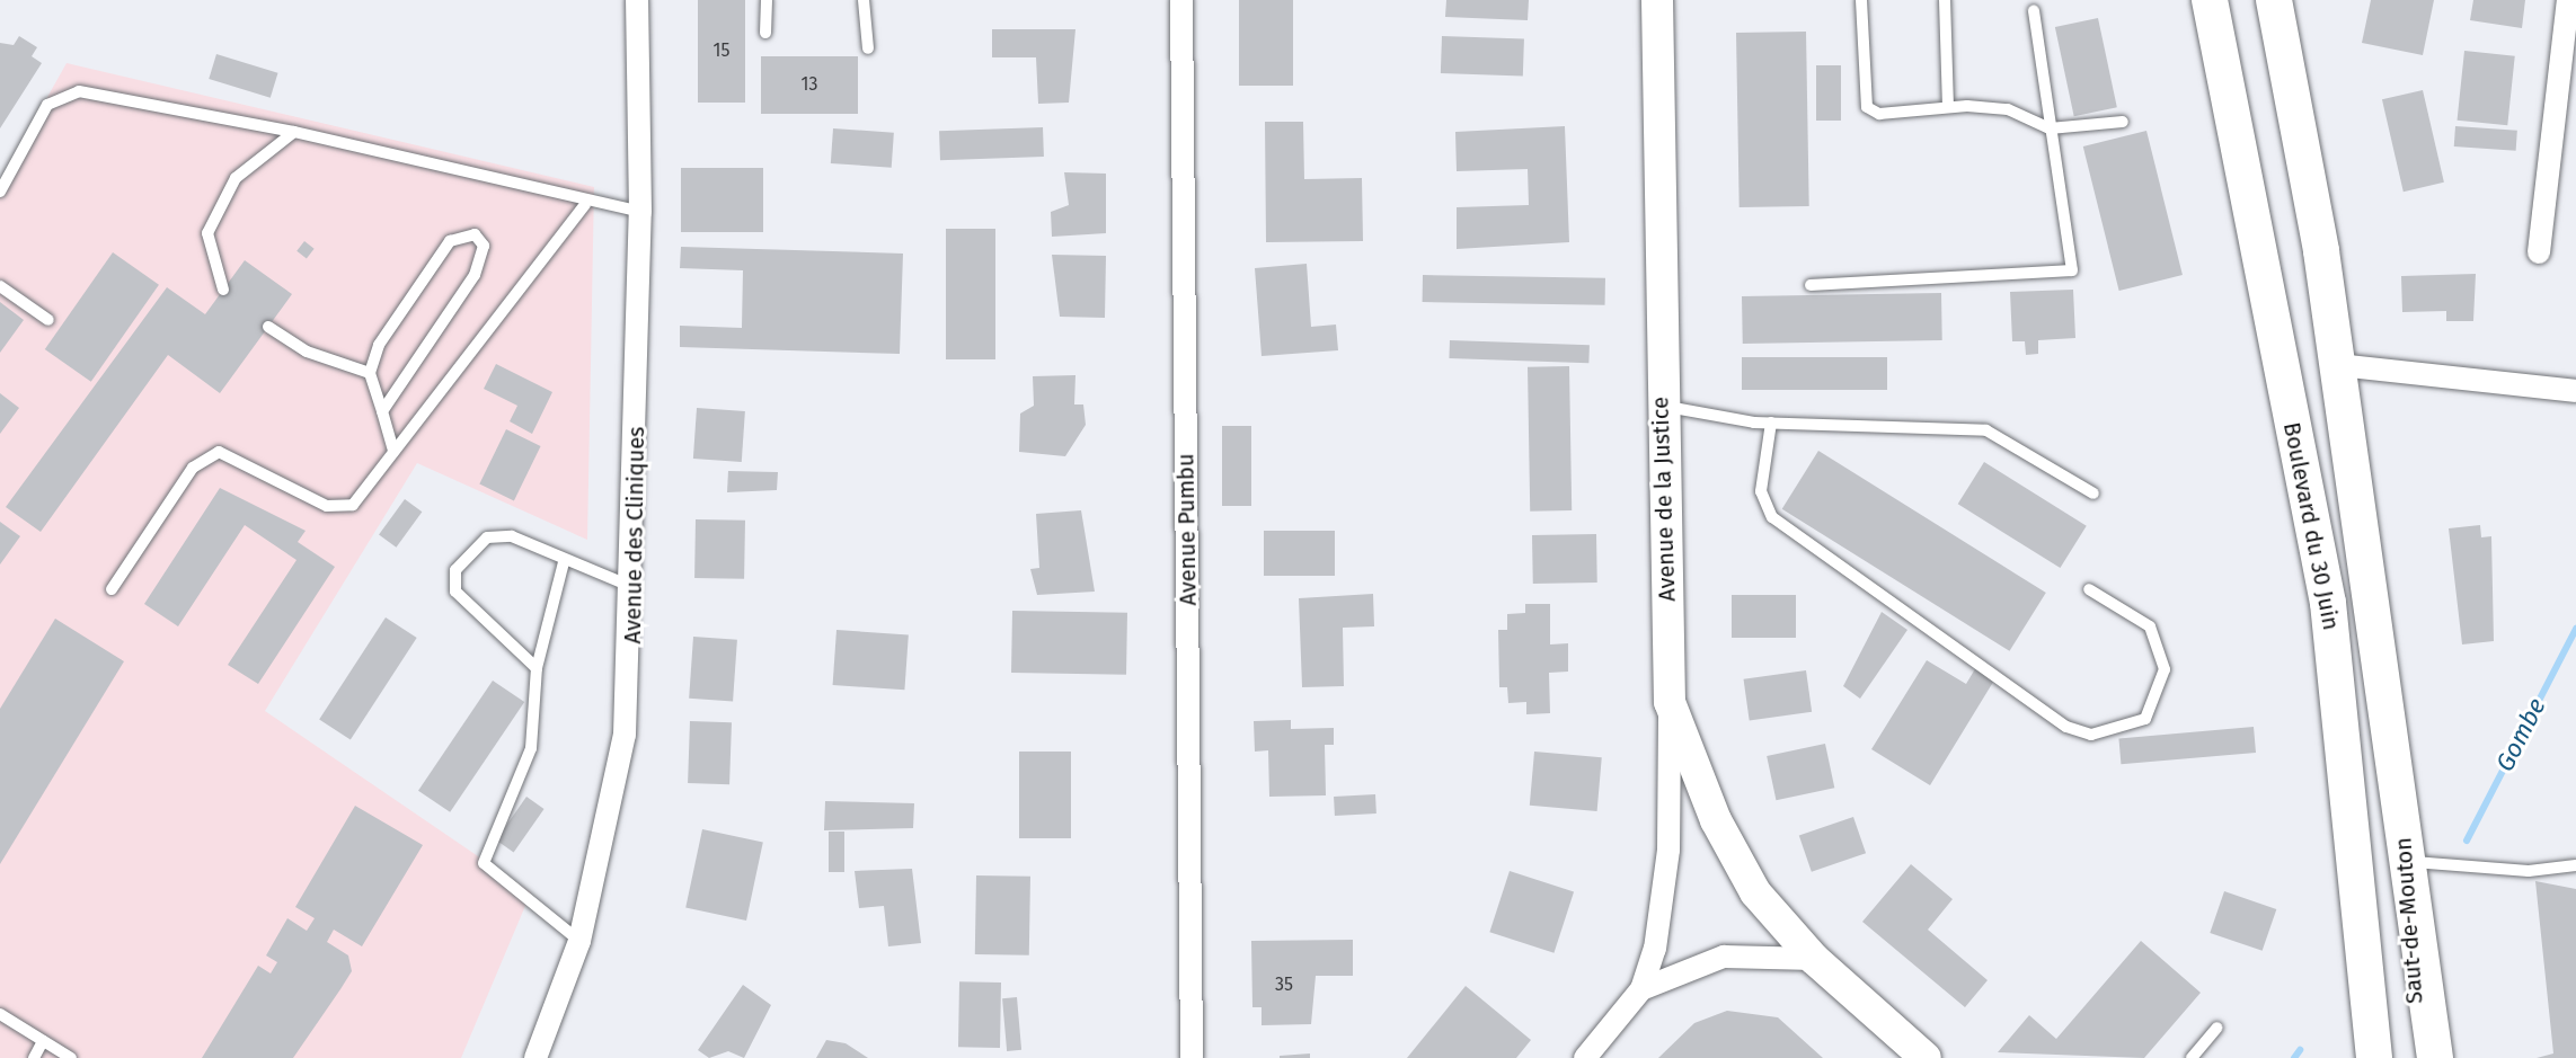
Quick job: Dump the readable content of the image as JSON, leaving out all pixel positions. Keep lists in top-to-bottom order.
{
  "streets": {
    "main road": ["Avenue de la Justice", "Boulevard du 30 Juin", "Saut-de-Mouton"],
    "street": ["Avenue Pumbu", "Avenue des Cliniques"]
  },
  "crossings": [
    ["Boulevard du 30 Juin", "Saut-de-Mouton"]
  ],
  "water": ["Gombe"],
  "house_numbers": ["15", "13", "35"]
}
